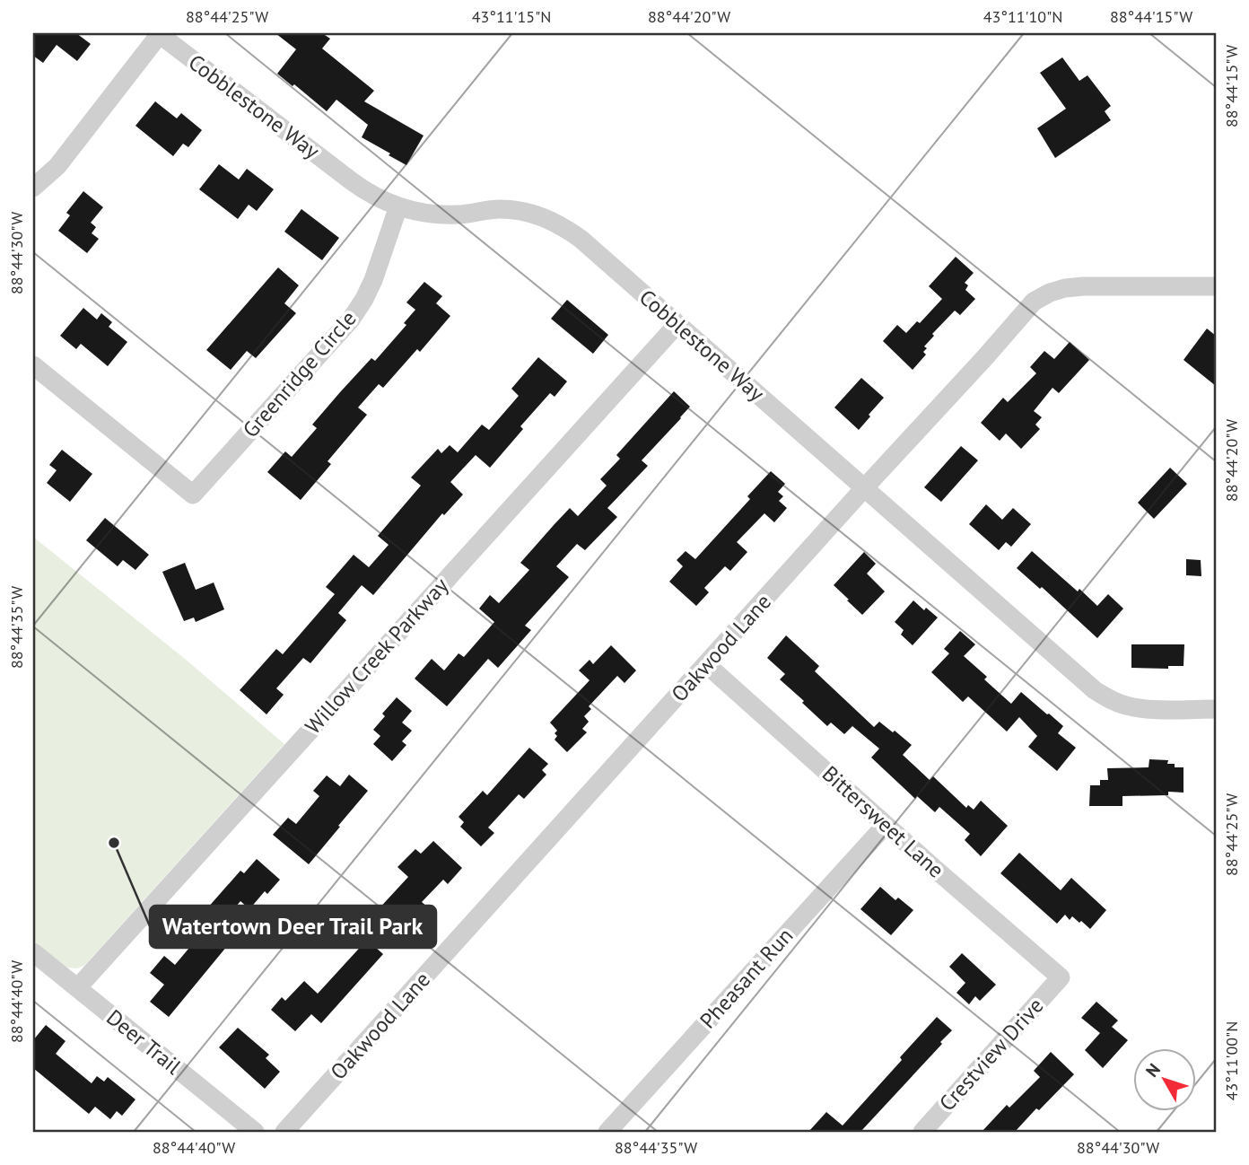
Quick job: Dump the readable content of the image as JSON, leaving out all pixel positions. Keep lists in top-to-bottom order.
{
  "streets": {
    "street": [
      "Cobblestone Way",
      "Greenridge Circle",
      "Oakwood Lane",
      "Willow Creek Parkway",
      "Bittersweet Lane",
      "Pheasant Run",
      "Deer Trail",
      "Crestview Drive"
    ]
  },
  "crossings": [
    ["Cobblestone Way", "Greenridge Circle"],
    ["Cobblestone Way", "Oakwood Lane"],
    ["Cobblestone Way", "Willow Creek Parkway"],
    ["Oakwood Lane", "Bittersweet Lane"],
    ["Willow Creek Parkway", "Deer Trail"],
    ["Bittersweet Lane", "Pheasant Run"],
    ["Bittersweet Lane", "Crestview Drive"]
  ],
  "places": ["Watertown Deer Trail Park"],
  "north": "top left",
  "coordinates": [
    "88°44'25\"W",
    "43°11'15\"N",
    "88°44'20\"W",
    "43°11'10\"N",
    "88°44'15\"W",
    "88°44'30\"W",
    "88°44'35\"W",
    "88°44'40\"W",
    "43°11'00\"N"
  ]
}
